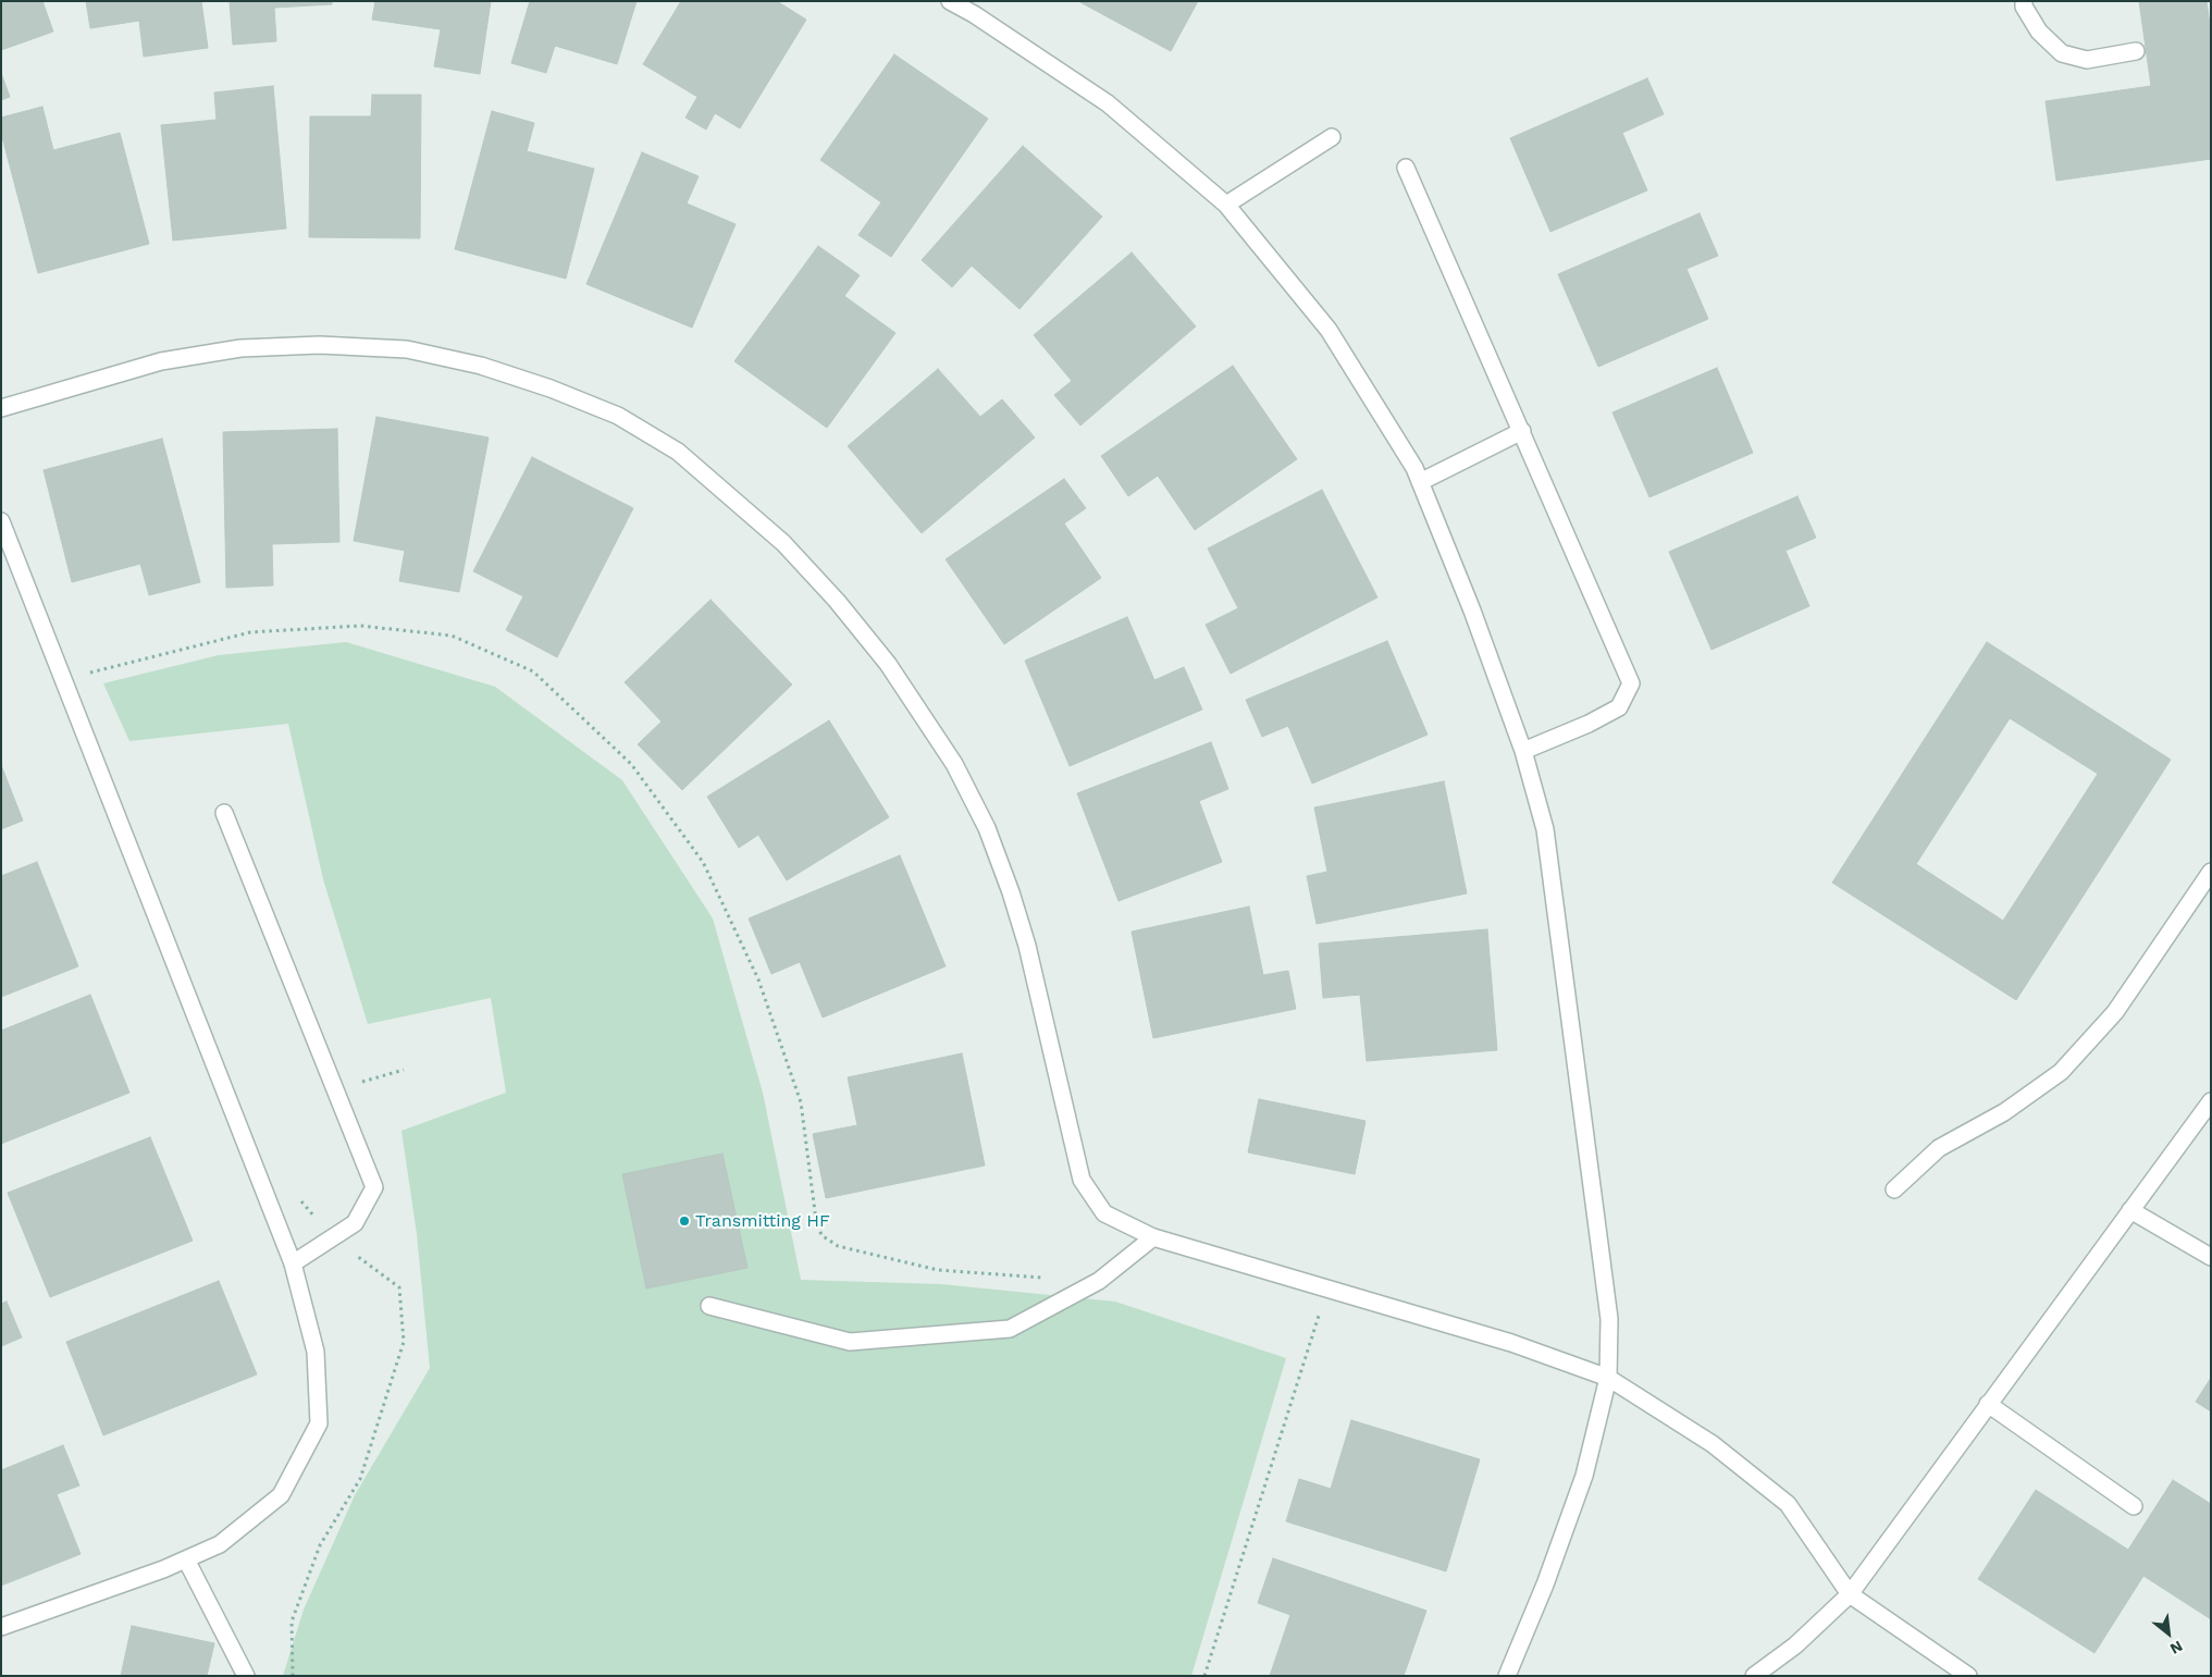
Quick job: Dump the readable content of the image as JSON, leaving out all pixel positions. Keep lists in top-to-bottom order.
{
  "places": ["Transmitting HF"],
  "north": "bottom right"
}
